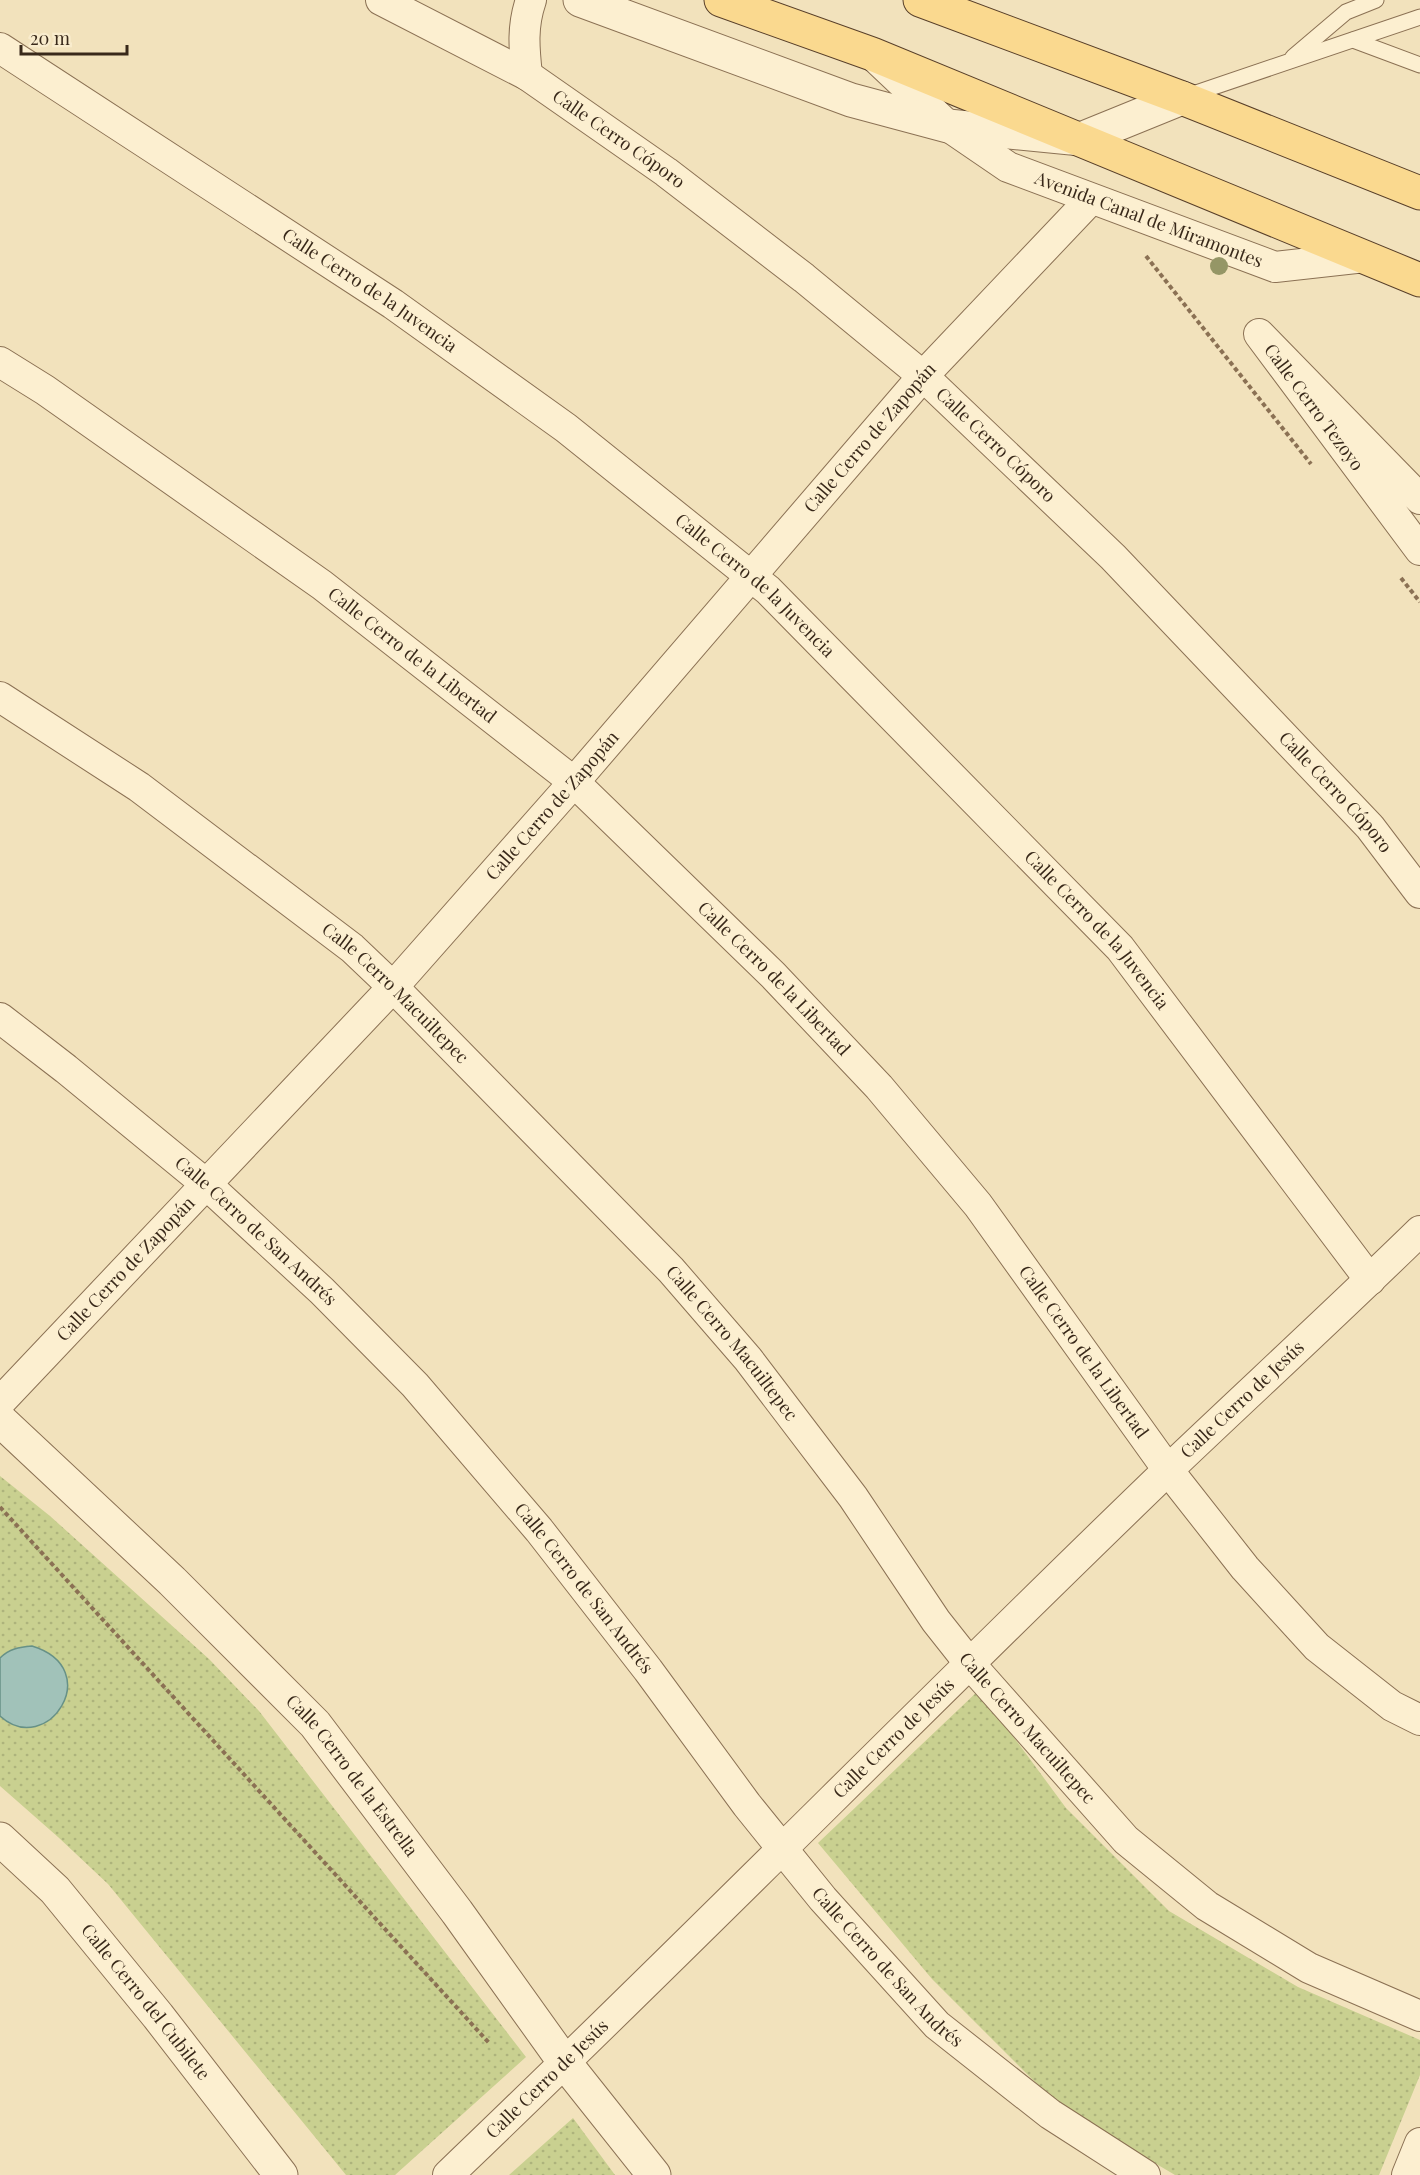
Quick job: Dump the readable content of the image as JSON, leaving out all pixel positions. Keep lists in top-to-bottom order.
{
  "streets": {
    "main road": ["Avenida Canal de Miramontes"],
    "street": [
      "Calle Cerro Cóporo",
      "Calle Cerro de la Juvencia",
      "Calle Cerro Tezoyo",
      "Calle Cerro de Zapopán",
      "Calle Cerro de la Libertad",
      "Calle Cerro Macuiltepec",
      "Calle Cerro de San Andrés",
      "Calle Cerro de Jesús",
      "Calle Cerro de la Estrella",
      "Calle Cerro del Cubilete"
    ]
  },
  "crossings": [
    ["Calle Cerro Cóporo", "Calle Cerro de Zapopán"],
    ["Avenida Canal de Miramontes", "Calle Cerro de Zapopán"],
    ["Calle Cerro de la Juvencia", "Calle Cerro de Zapopán"],
    ["Calle Cerro de la Juvencia", "Calle Cerro de Jesús"],
    ["Calle Cerro de Zapopán", "Calle Cerro de la Libertad"],
    ["Calle Cerro de Zapopán", "Calle Cerro Macuiltepec"],
    ["Calle Cerro de Zapopán", "Calle Cerro de San Andrés"],
    ["Calle Cerro de la Libertad", "Calle Cerro de Jesús"],
    ["Calle Cerro Macuiltepec", "Calle Cerro de Jesús"],
    ["Calle Cerro de San Andrés", "Calle Cerro de Jesús"],
    ["Calle Cerro de Jesús", "Calle Cerro de la Estrella"]
  ],
  "scale_bar": "20 m"
}
